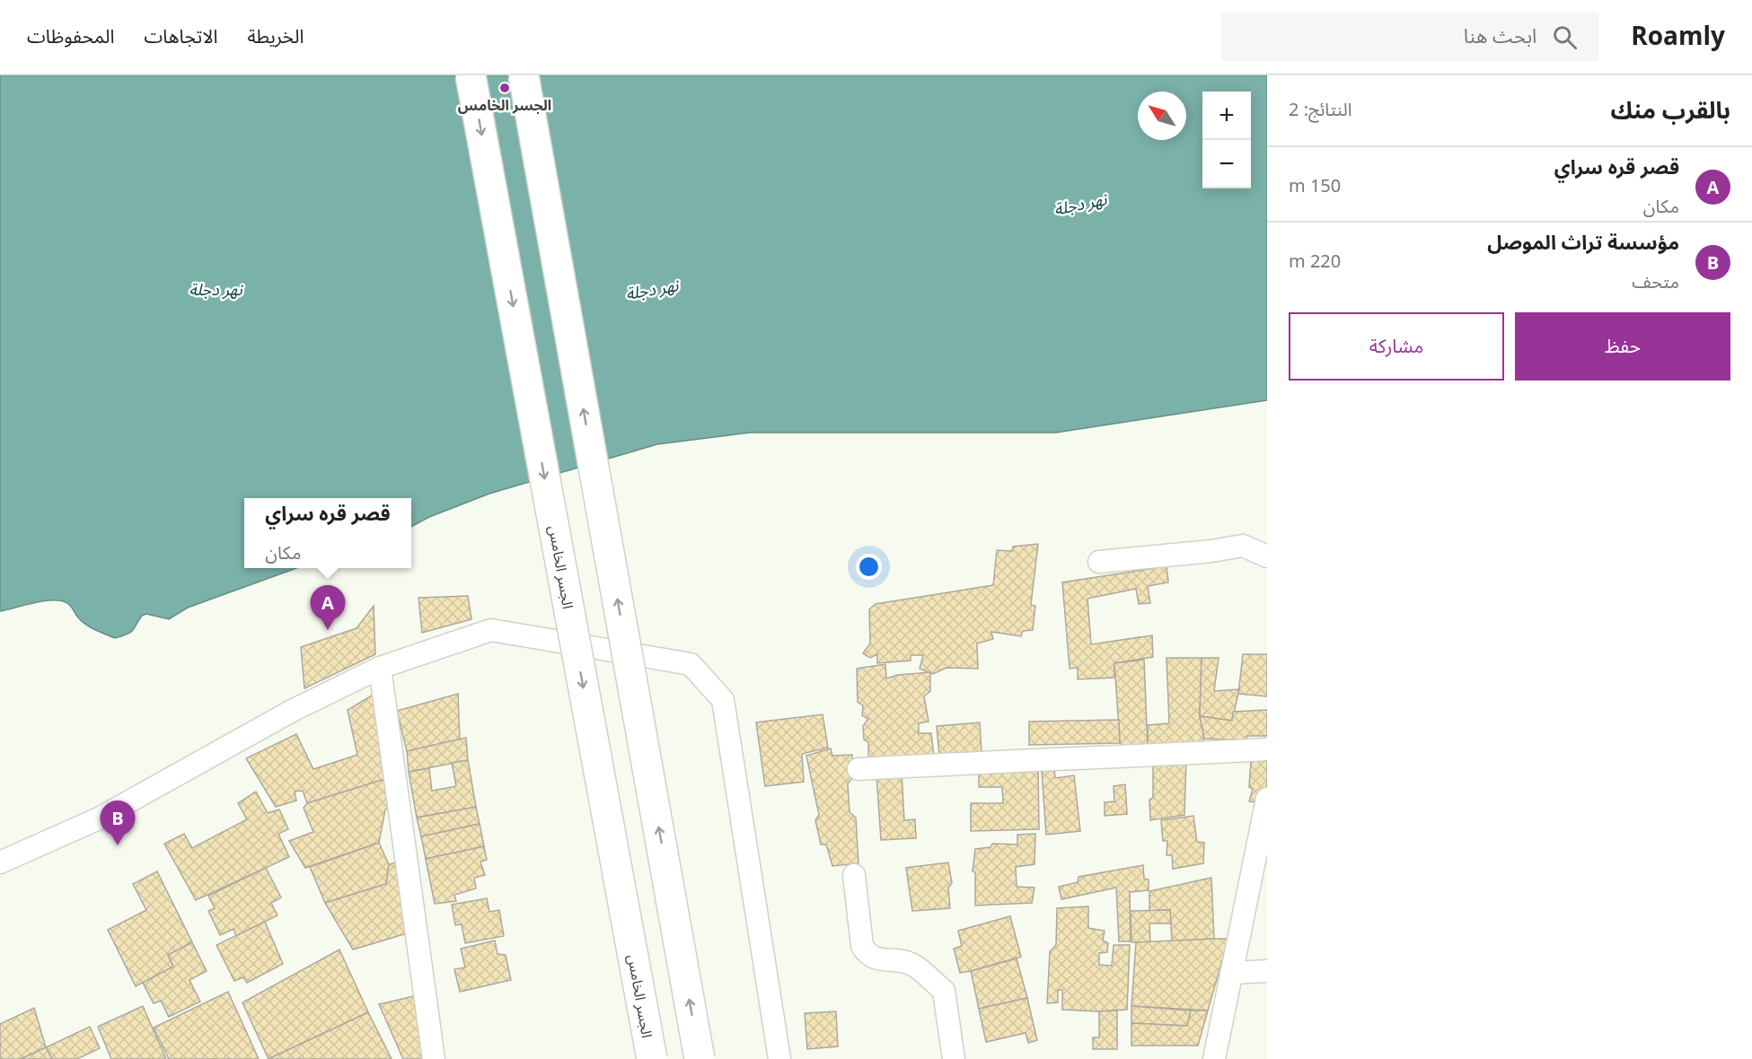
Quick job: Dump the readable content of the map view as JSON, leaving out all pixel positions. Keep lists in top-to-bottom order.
{
  "streets": {
    "main road": ["الجسر الخامس"]
  },
  "water": ["نهر دجلة"],
  "places": ["الجسر الخامس"],
  "north": "top left",
  "page": {
    "header": "Roamly",
    "search": "ابحث هنا",
    "nav": ["الخريطة", "الاتجاهات", "المحفوظات"],
    "heading": ["بالقرب منك", "النتائج: 2"],
    "map_buttons": ["+", "−"],
    "list": [
      {
        "mark": "A",
        "name": "قصر قره سراي",
        "note": "مكان",
        "value": "150 m"
      },
      {
        "mark": "B",
        "name": "مؤسسة تراث الموصل",
        "note": "متحف",
        "value": "220 m"
      }
    ],
    "buttons": ["حفظ", "مشاركة"],
    "popup": ["قصر قره سراي", "مكان"],
    "pins": ["A", "B"]
  }
}
